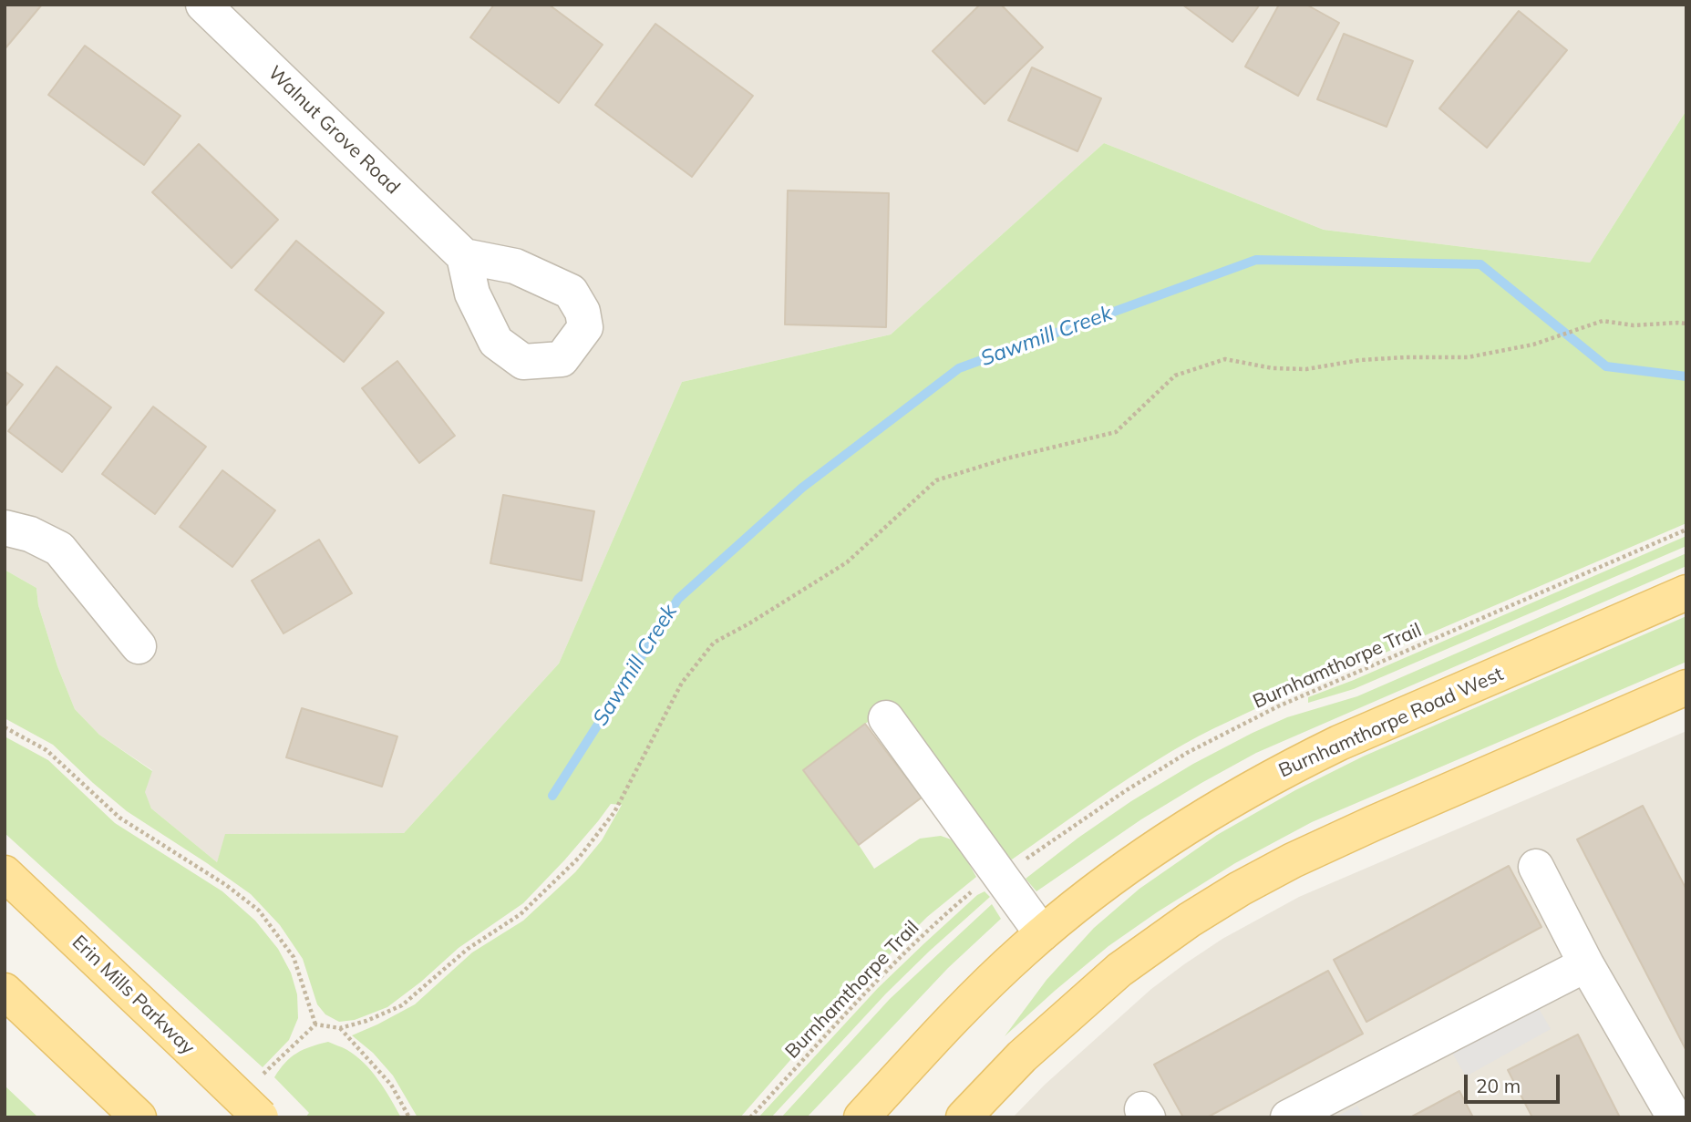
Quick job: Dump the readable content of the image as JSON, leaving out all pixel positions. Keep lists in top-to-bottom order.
{
  "streets": {
    "main road": ["Burnhamthorpe Road West", "Erin Mills Parkway"],
    "street": ["Walnut Grove Road"],
    "path": ["Burnhamthorpe Trail"]
  },
  "water": ["Sawmill Creek"],
  "scale_bar": "20 m"
}
